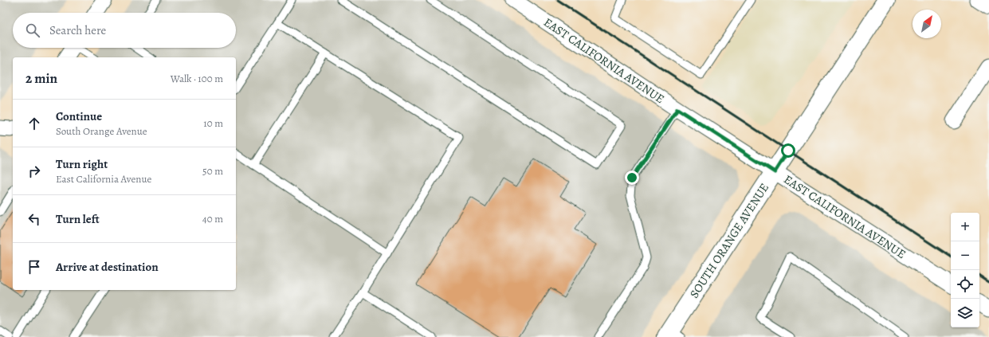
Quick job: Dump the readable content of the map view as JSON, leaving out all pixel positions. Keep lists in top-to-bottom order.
{
  "streets": {
    "street": ["EAST CALIFORNIA AVENUE", "SOUTH ORANGE AVENUE"]
  },
  "crossings": [
    ["EAST CALIFORNIA AVENUE", "SOUTH ORANGE AVENUE"]
  ],
  "north": "top right",
  "page": {
    "search": "Search here",
    "heading": ["2 min", "Walk · 100 m"],
    "list": [
      ["Continue", "South Orange Avenue", "10 m"],
      ["Turn right", "East California Avenue", "50 m"],
      ["Turn left", "40 m"],
      "Arrive at destination"
    ],
    "map_buttons": ["+", "−"]
  }
}
